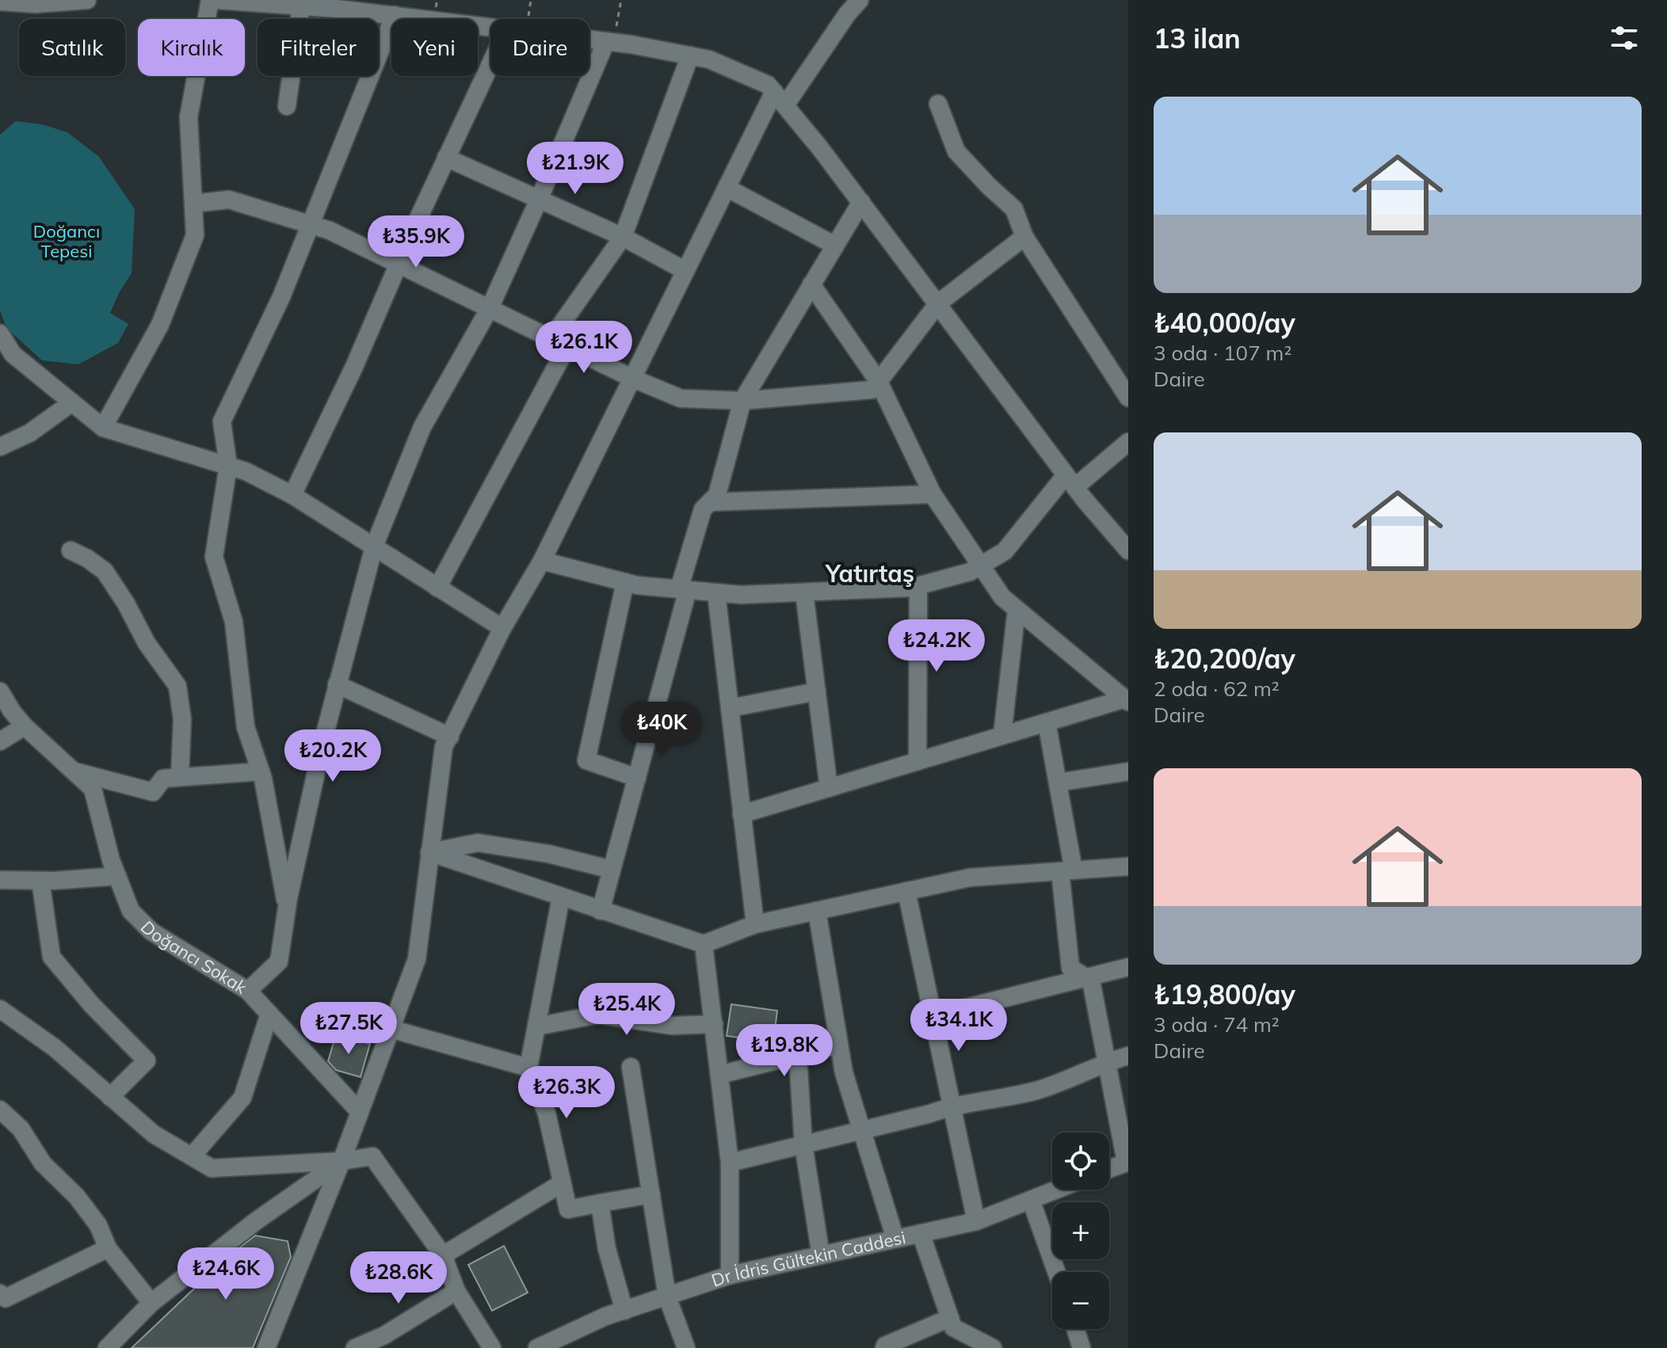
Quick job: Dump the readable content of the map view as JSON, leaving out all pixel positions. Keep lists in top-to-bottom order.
{
  "streets": {
    "street": ["Doğancı Sokak", "Dr İdris Gültekin Caddesi"]
  },
  "districts": ["Yatırtaş"],
  "parks": ["Doğancı Tepesi"],
  "page": {
    "heading": "13 ilan",
    "chip": [
      "Satılık",
      "Kiralık",
      "Filtreler",
      "Yeni",
      "Daire"
    ],
    "list": [
      {
        "name": "₺40,000/ay",
        "note": "3 oda · 107 m² · Daire"
      },
      {
        "name": "₺20,200/ay",
        "note": "2 oda · 62 m² · Daire"
      },
      {
        "name": "₺19,800/ay",
        "note": "3 oda · 74 m² · Daire"
      }
    ],
    "price": [
      "₺21.9K",
      "₺35.9K",
      "₺26.1K",
      "₺24.2K",
      "₺40K",
      "₺20.2K",
      "₺25.4K",
      "₺34.1K",
      "₺27.5K",
      "₺19.8K",
      "₺26.3K",
      "₺24.6K",
      "₺28.6K"
    ],
    "map_buttons": ["+", "−"]
  }
}
